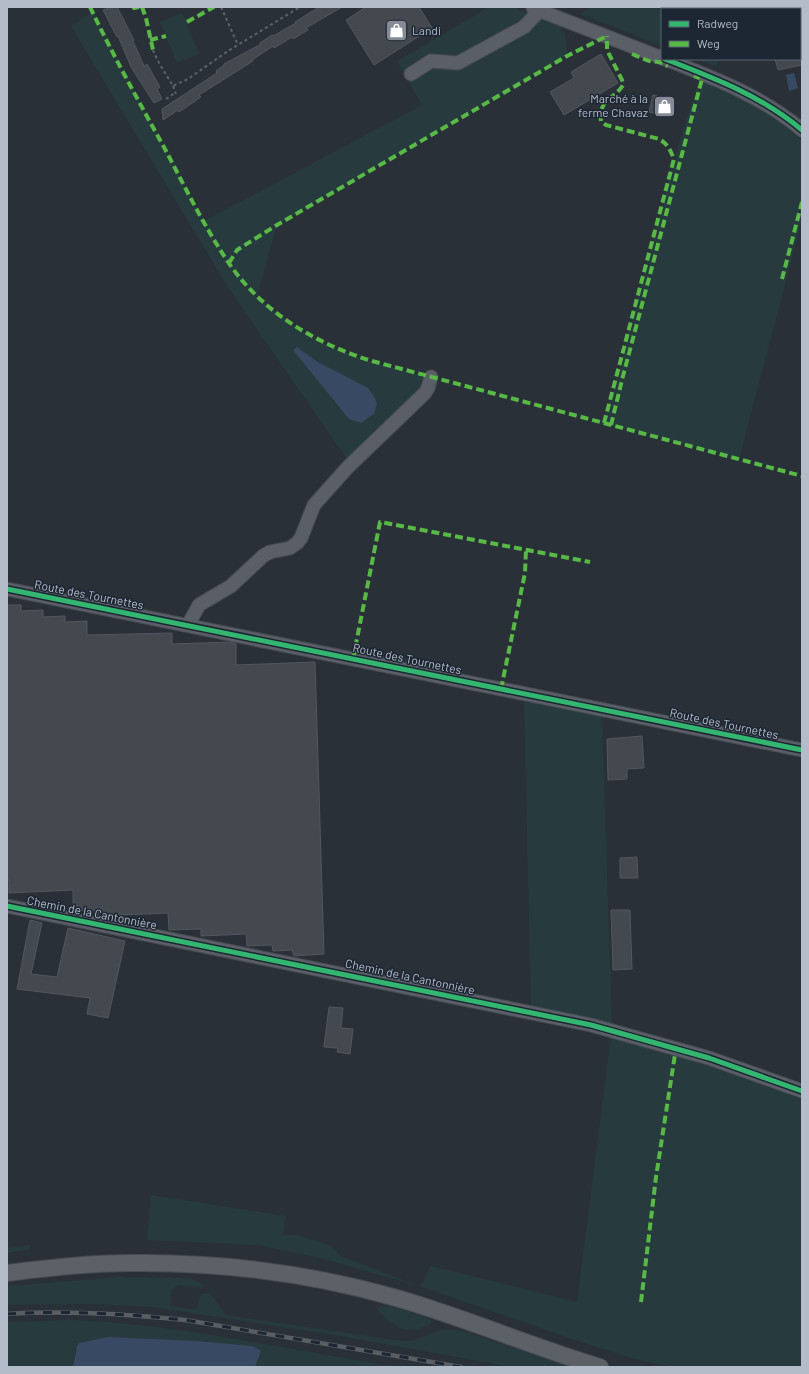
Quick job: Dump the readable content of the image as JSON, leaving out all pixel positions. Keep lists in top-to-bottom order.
{
  "streets": {
    "street": ["Route des Tournettes", "Chemin de la Cantonnière"]
  },
  "places": {
    "shop": ["Landi", "Marché à la ferme Chavaz"]
  },
  "legend": ["Radweg", "Weg"]
}
